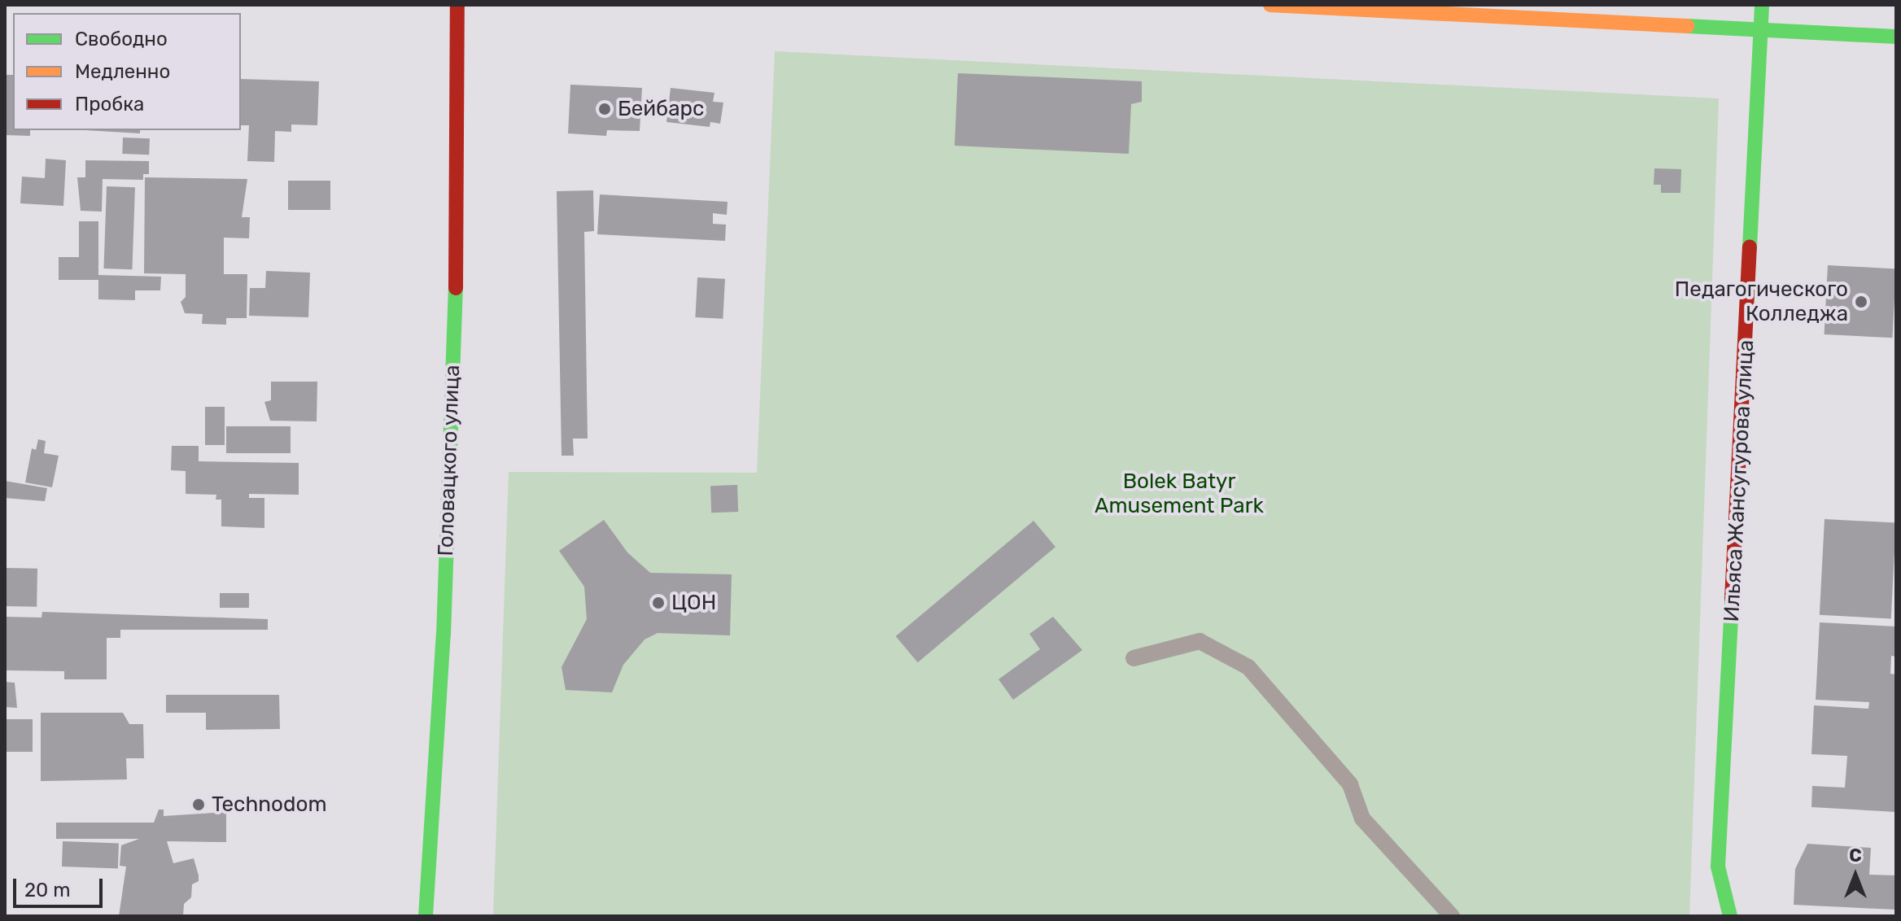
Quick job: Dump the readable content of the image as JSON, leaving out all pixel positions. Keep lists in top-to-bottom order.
{
  "streets": {
    "street": ["Головацкого улица", "Ильяса Жансугурова улица"]
  },
  "parks": ["Bolek Batyr Amusement Park"],
  "places": [
    "Бейбарс",
    "Педагогического Колледжа",
    "ЦОН",
    "Technodom"
  ],
  "legend": ["Свободно", "Медленно", "Пробка"],
  "scale_bar": "20 m",
  "north": "top"
}
